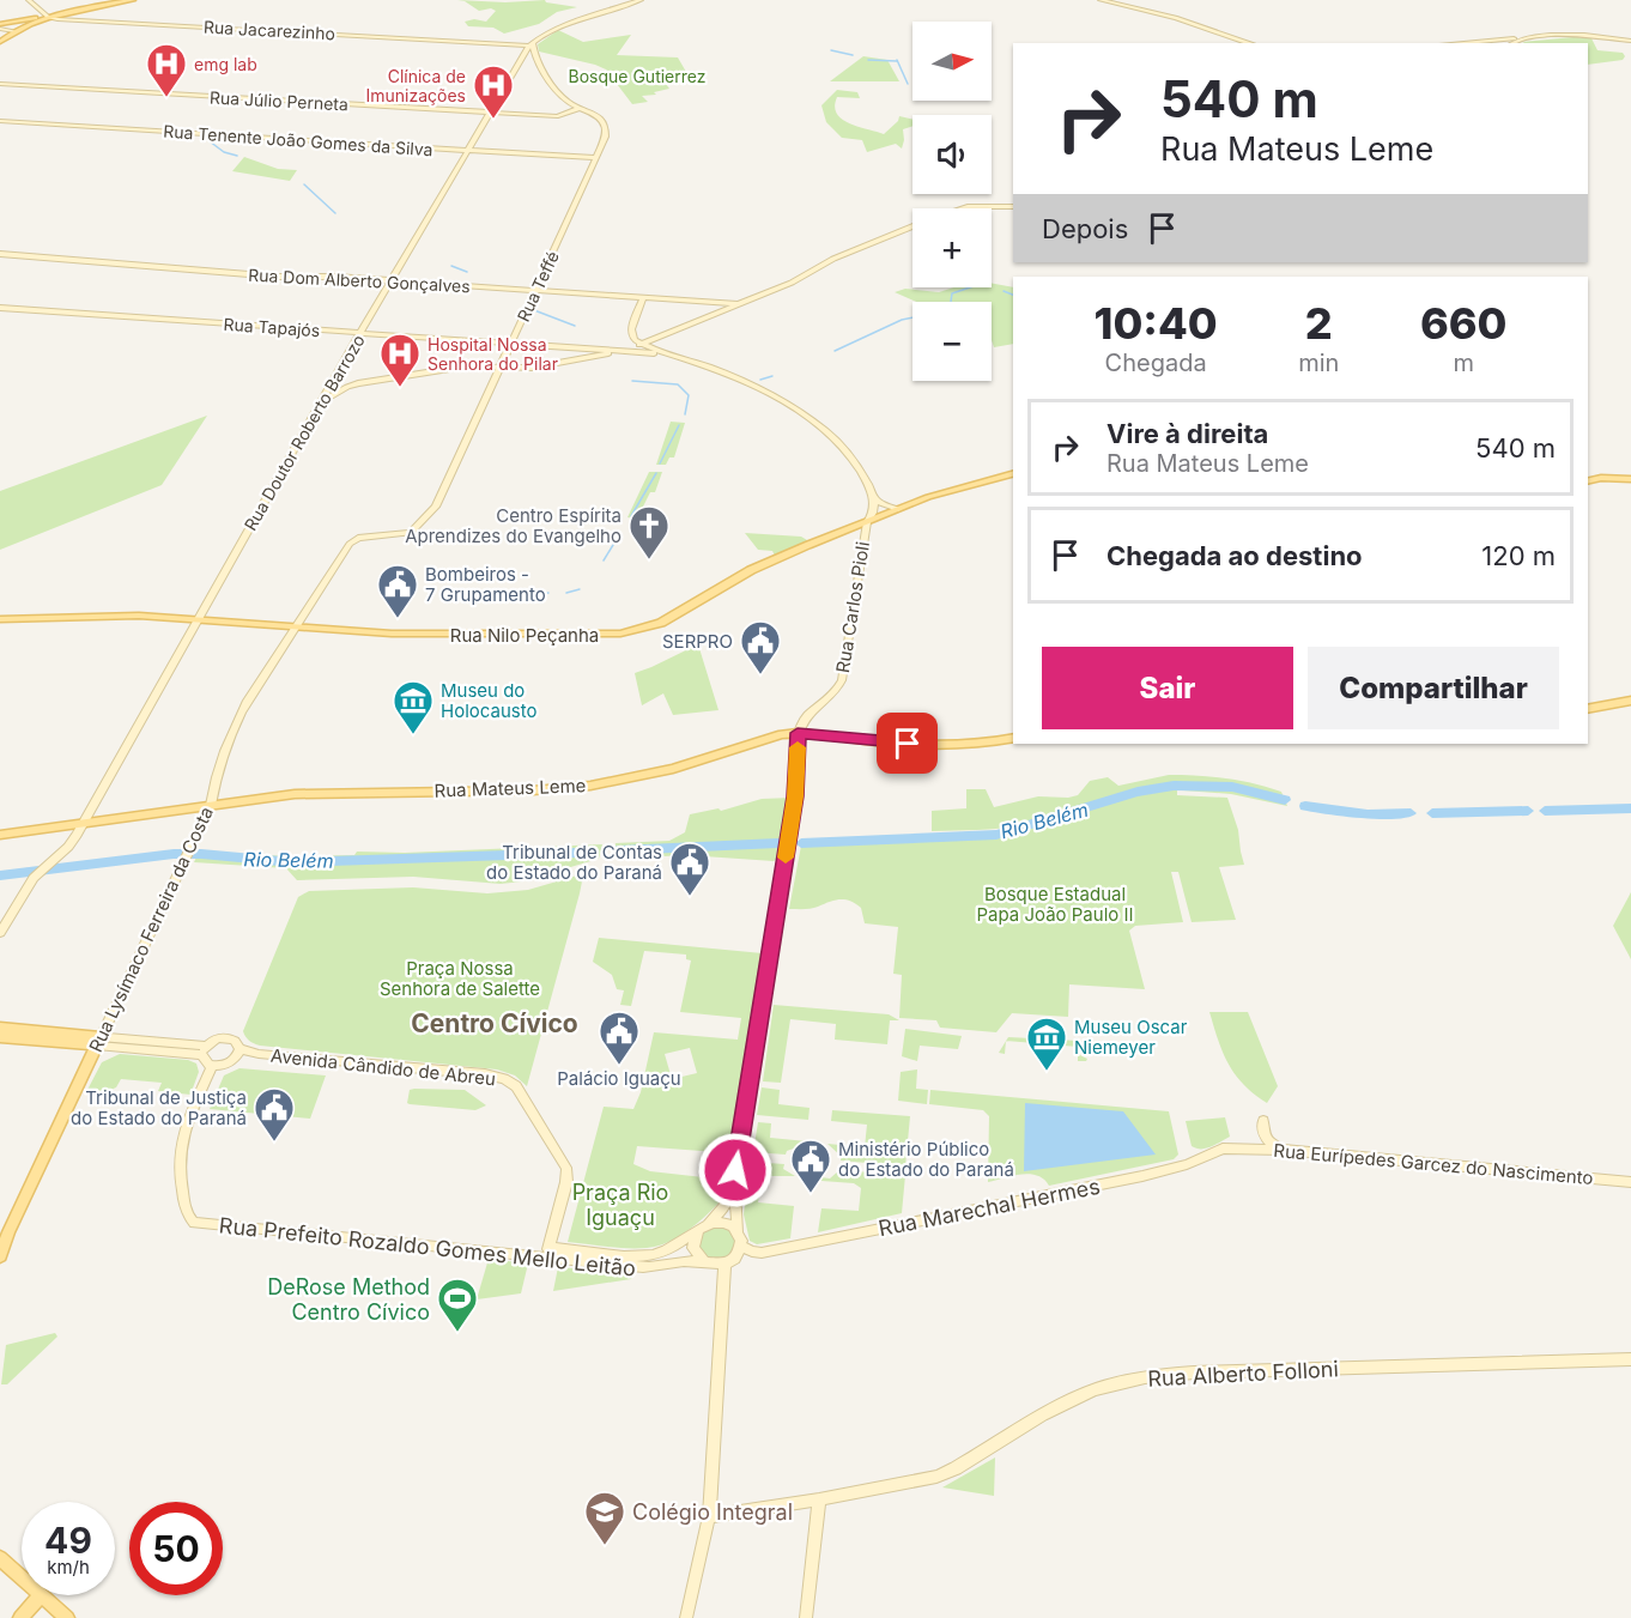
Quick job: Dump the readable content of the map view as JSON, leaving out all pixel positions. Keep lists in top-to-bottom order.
{
  "streets": {
    "main road": [
      "Rua Jacarezinho",
      "Rua Júlio Perneta",
      "Rua Tenente João Gomes da Silva",
      "Rua Dom Alberto Gonçalves",
      "Rua Teffé",
      "Rua Tapajós",
      "Rua Doutor Roberto Barrozo",
      "Rua Carlos Pioli",
      "Rua Nilo Peçanha",
      "Rua Mateus Leme",
      "Rua Lysímaco Ferreira da Costa",
      "Avenida Cândido de Abreu",
      "Rua Eurípedes Garcez do Nascimento",
      "Rua Marechal Hermes",
      "Rua Prefeito Rozaldo Gomes Mello Leitão",
      "Rua Alberto Folloni"
    ]
  },
  "crossings": [
    ["Rua Jacarezinho", "Rua Doutor Roberto Barrozo"],
    ["Rua Júlio Perneta", "Rua Teffé"],
    ["Rua Júlio Perneta", "Rua Doutor Roberto Barrozo"],
    ["Rua Tenente João Gomes da Silva", "Rua Teffé"],
    ["Rua Tenente João Gomes da Silva", "Rua Doutor Roberto Barrozo"],
    ["Rua Dom Alberto Gonçalves", "Rua Teffé"],
    ["Rua Dom Alberto Gonçalves", "Rua Doutor Roberto Barrozo"],
    ["Rua Teffé", "Rua Tapajós"],
    ["Rua Teffé", "Rua Lysímaco Ferreira da Costa"],
    ["Rua Tapajós", "Rua Doutor Roberto Barrozo"],
    ["Rua Doutor Roberto Barrozo", "Rua Nilo Peçanha"],
    ["Rua Doutor Roberto Barrozo", "Rua Mateus Leme"],
    ["Rua Carlos Pioli", "Rua Nilo Peçanha"],
    ["Rua Carlos Pioli", "Rua Mateus Leme"],
    ["Rua Nilo Peçanha", "Rua Lysímaco Ferreira da Costa"],
    ["Rua Mateus Leme", "Rua Lysímaco Ferreira da Costa"],
    ["Avenida Cândido de Abreu", "Rua Prefeito Rozaldo Gomes Mello Leitão"],
    ["Rua Eurípedes Garcez do Nascimento", "Rua Marechal Hermes"],
    ["Rua Marechal Hermes", "Rua Prefeito Rozaldo Gomes Mello Leitão"]
  ],
  "districts": ["Centro Cívico"],
  "water": ["Rio Belém"],
  "parks": [
    "Bosque Gutierrez",
    "Bosque Estadual Papa João Paulo II",
    "Praça Nossa Senhora de Salette",
    "Praça Rio Iguaçu"
  ],
  "places": {
    "hospital": ["emg lab", "Clínica de Imunizações", "Hospital Nossa Senhora do Pilar"],
    "church": ["Centro Espírita Aprendizes do Evangelho"],
    "public building": [
      "Bombeiros - 7 Grupamento",
      "SERPRO",
      "Tribunal de Contas do Estado do Paraná",
      "Palácio Iguaçu",
      "Tribunal de Justiça do Estado do Paraná",
      "Ministério Público do Estado do Paraná"
    ],
    "museum": ["Museu do Holocausto", "Museu Oscar Niemeyer"],
    "sports": ["DeRose Method Centro Cívico"],
    "school or university": ["Colégio Integral"]
  },
  "north": "right",
  "page": {
    "map_buttons": ["+", "−"],
    "turn": ["540 m", "Rua Mateus Leme"],
    "then": "Depois",
    "eta": [
      "10:40",
      "Chegada",
      "2",
      "min",
      "660",
      "m"
    ],
    "list": [
      {
        "name": "Vire à direita",
        "note": "Rua Mateus Leme",
        "value": "540 m"
      },
      {
        "name": "Chegada ao destino",
        "value": "120 m"
      }
    ],
    "buttons": ["Sair", "Compartilhar"],
    "speed": "49 km/h",
    "limit": "50"
  }
}
